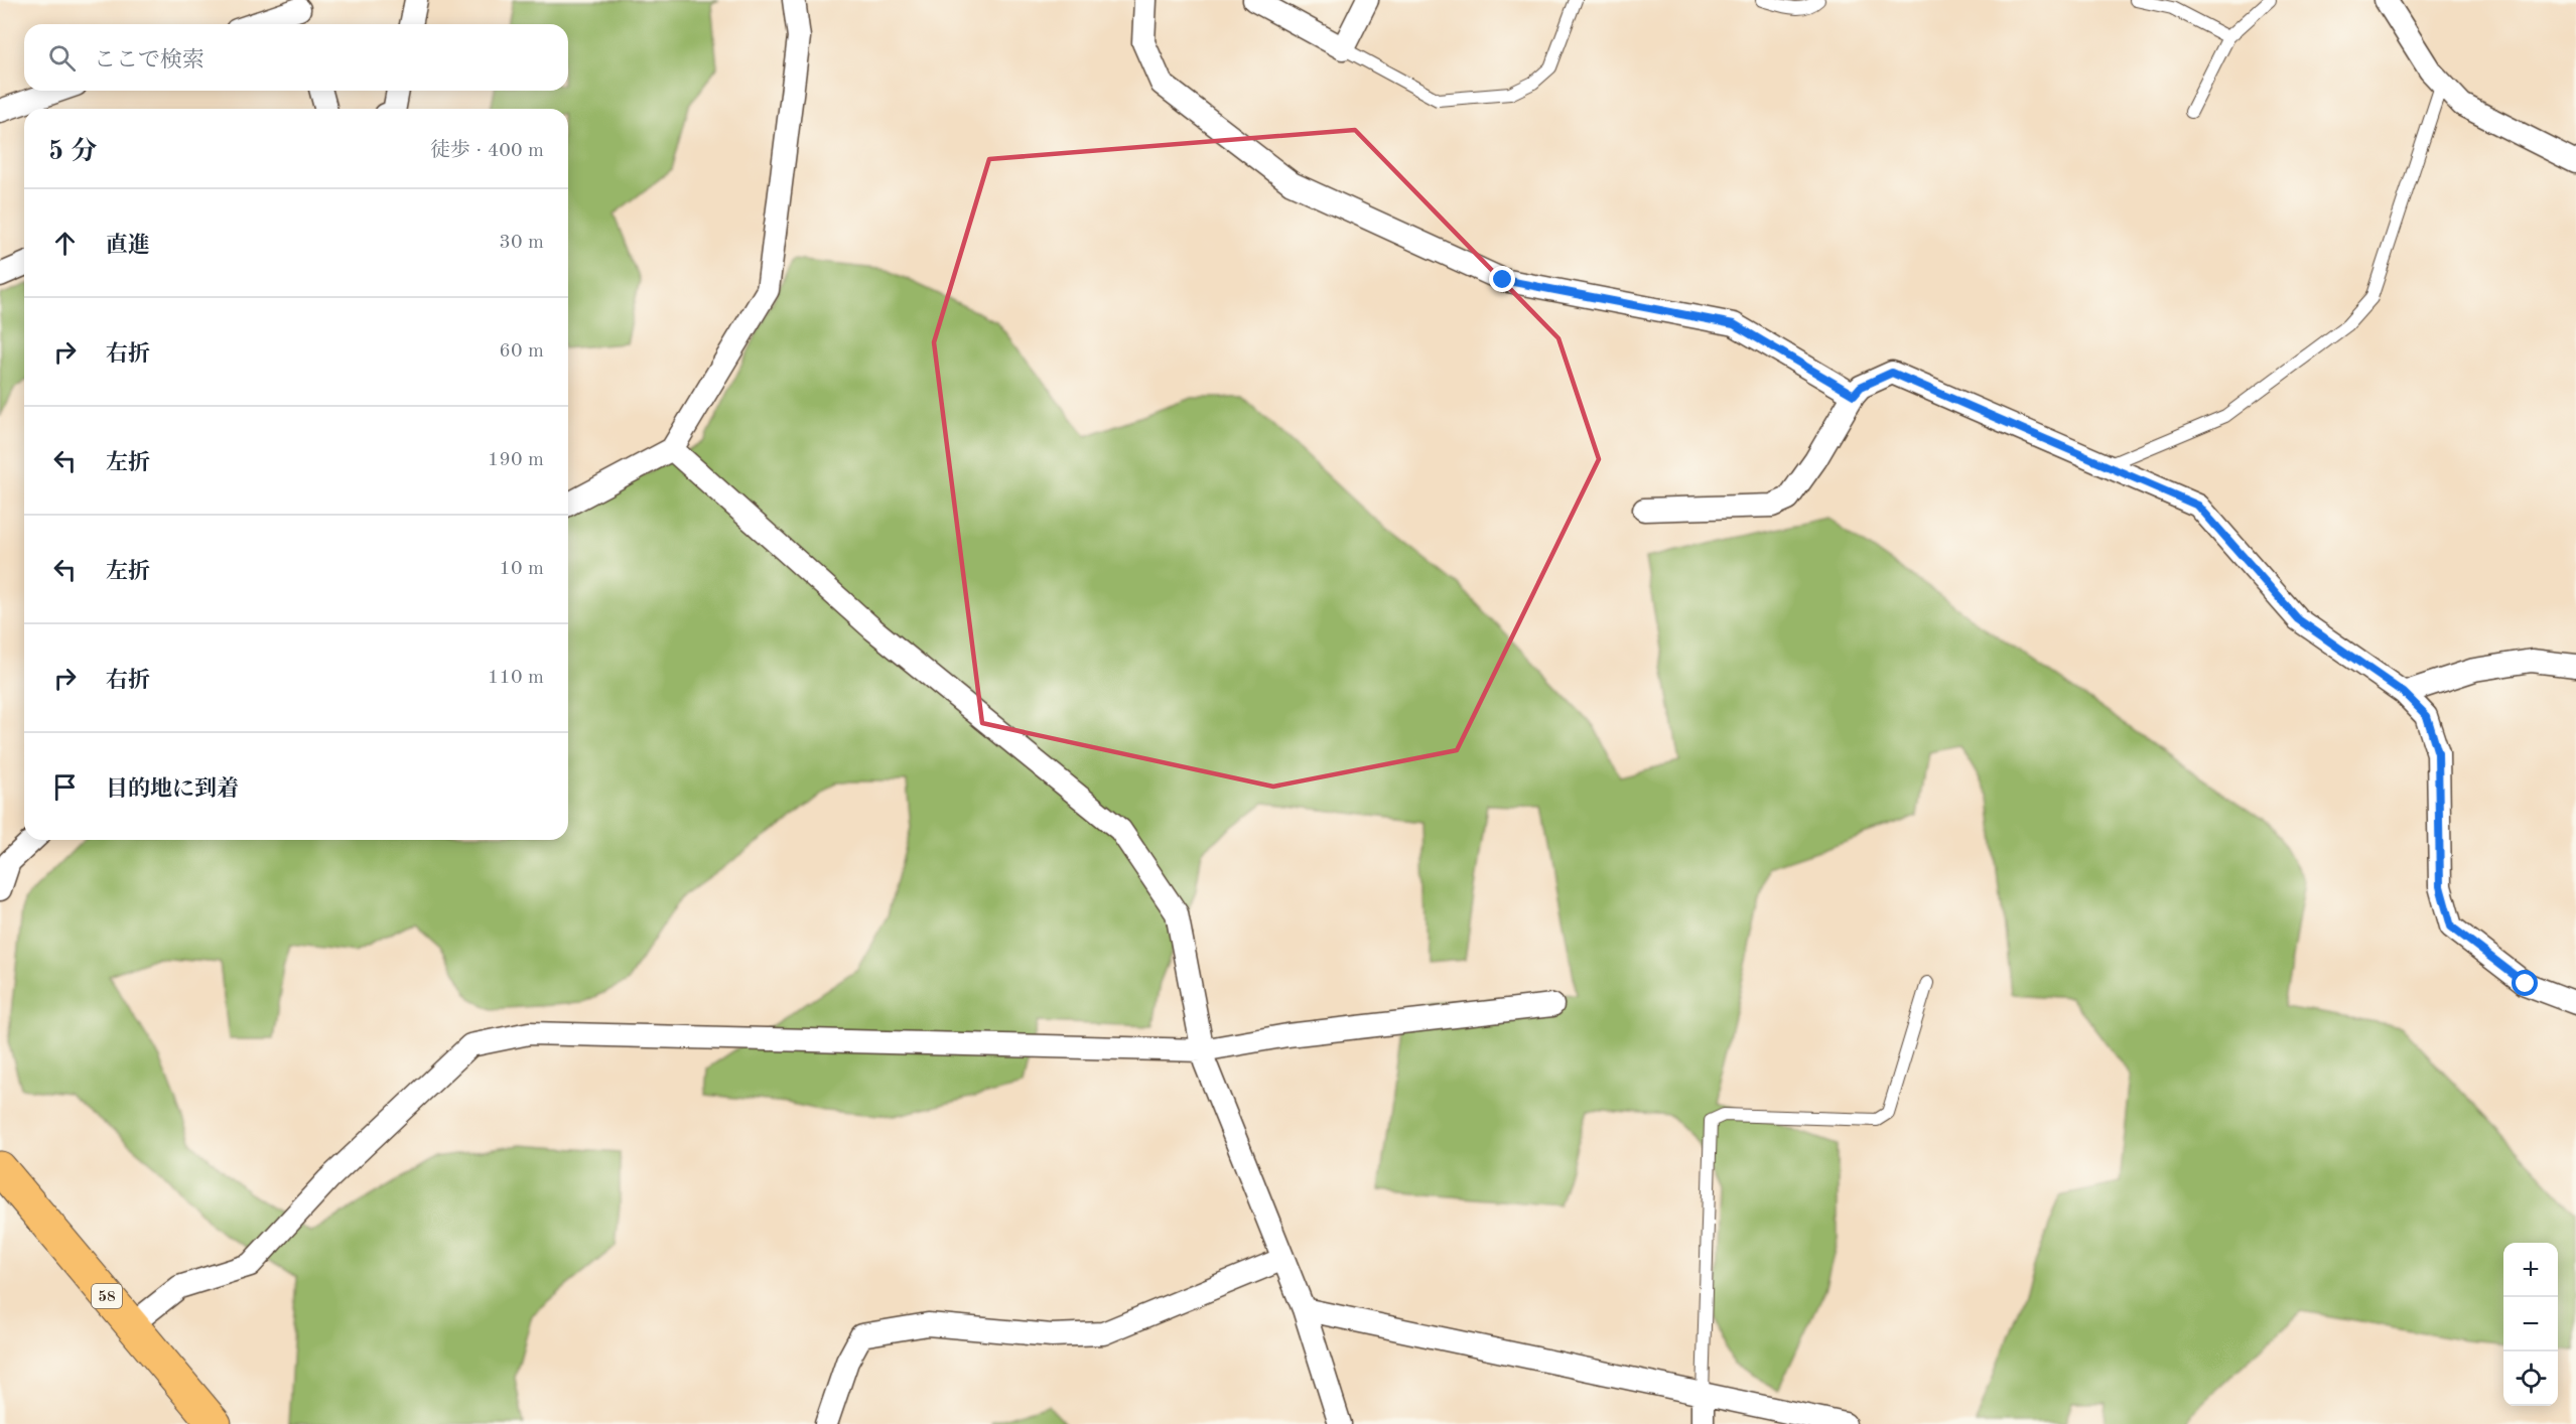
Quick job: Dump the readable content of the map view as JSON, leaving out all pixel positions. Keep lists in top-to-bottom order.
{
  "streets": {
    "main road": ["58"]
  },
  "page": {
    "search": "ここで検索",
    "heading": ["5 分", "徒歩 · 400 m"],
    "list": [
      ["直進", "30 m"],
      ["右折", "60 m"],
      ["左折", "190 m"],
      ["左折", "10 m"],
      ["右折", "110 m"],
      "目的地に到着"
    ],
    "map_buttons": ["+", "−"]
  }
}
